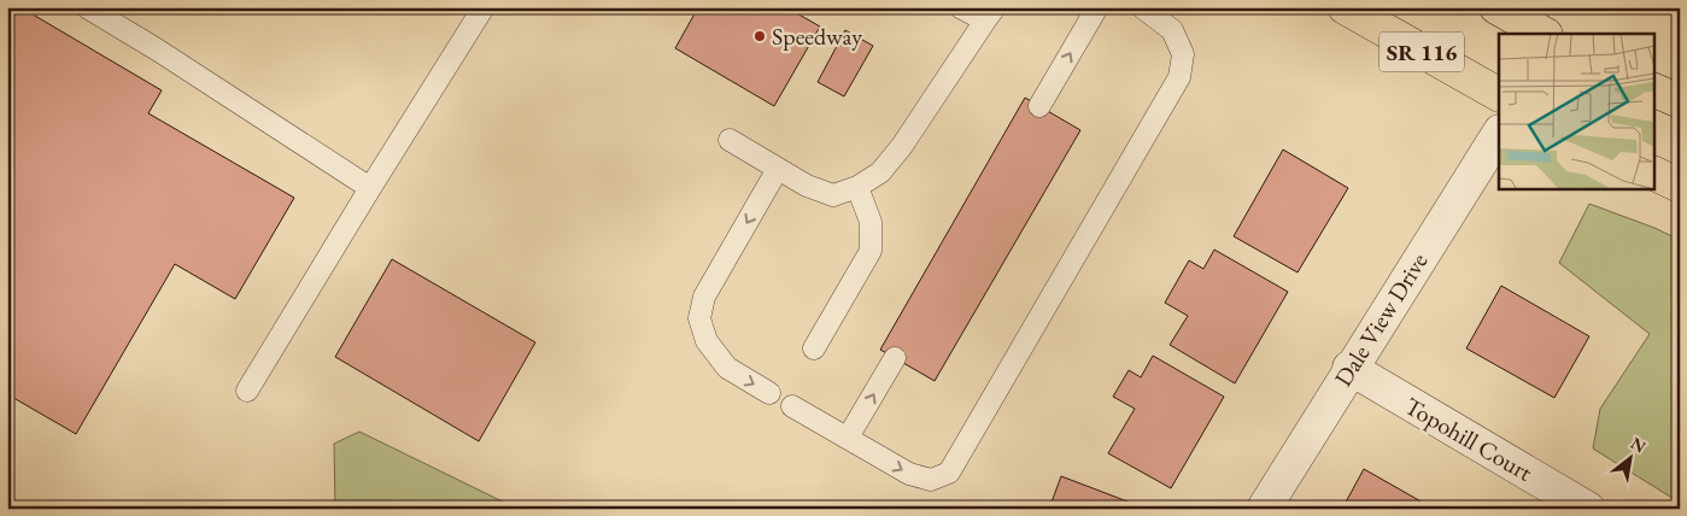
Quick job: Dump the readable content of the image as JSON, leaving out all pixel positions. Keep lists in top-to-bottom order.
{
  "streets": {
    "main road": ["SR 116"],
    "street": ["Dale View Drive", "Topohill Court"]
  },
  "crossings": [
    ["Dale View Drive", "Topohill Court"]
  ],
  "places": ["Speedway"],
  "north": "top right"
}
